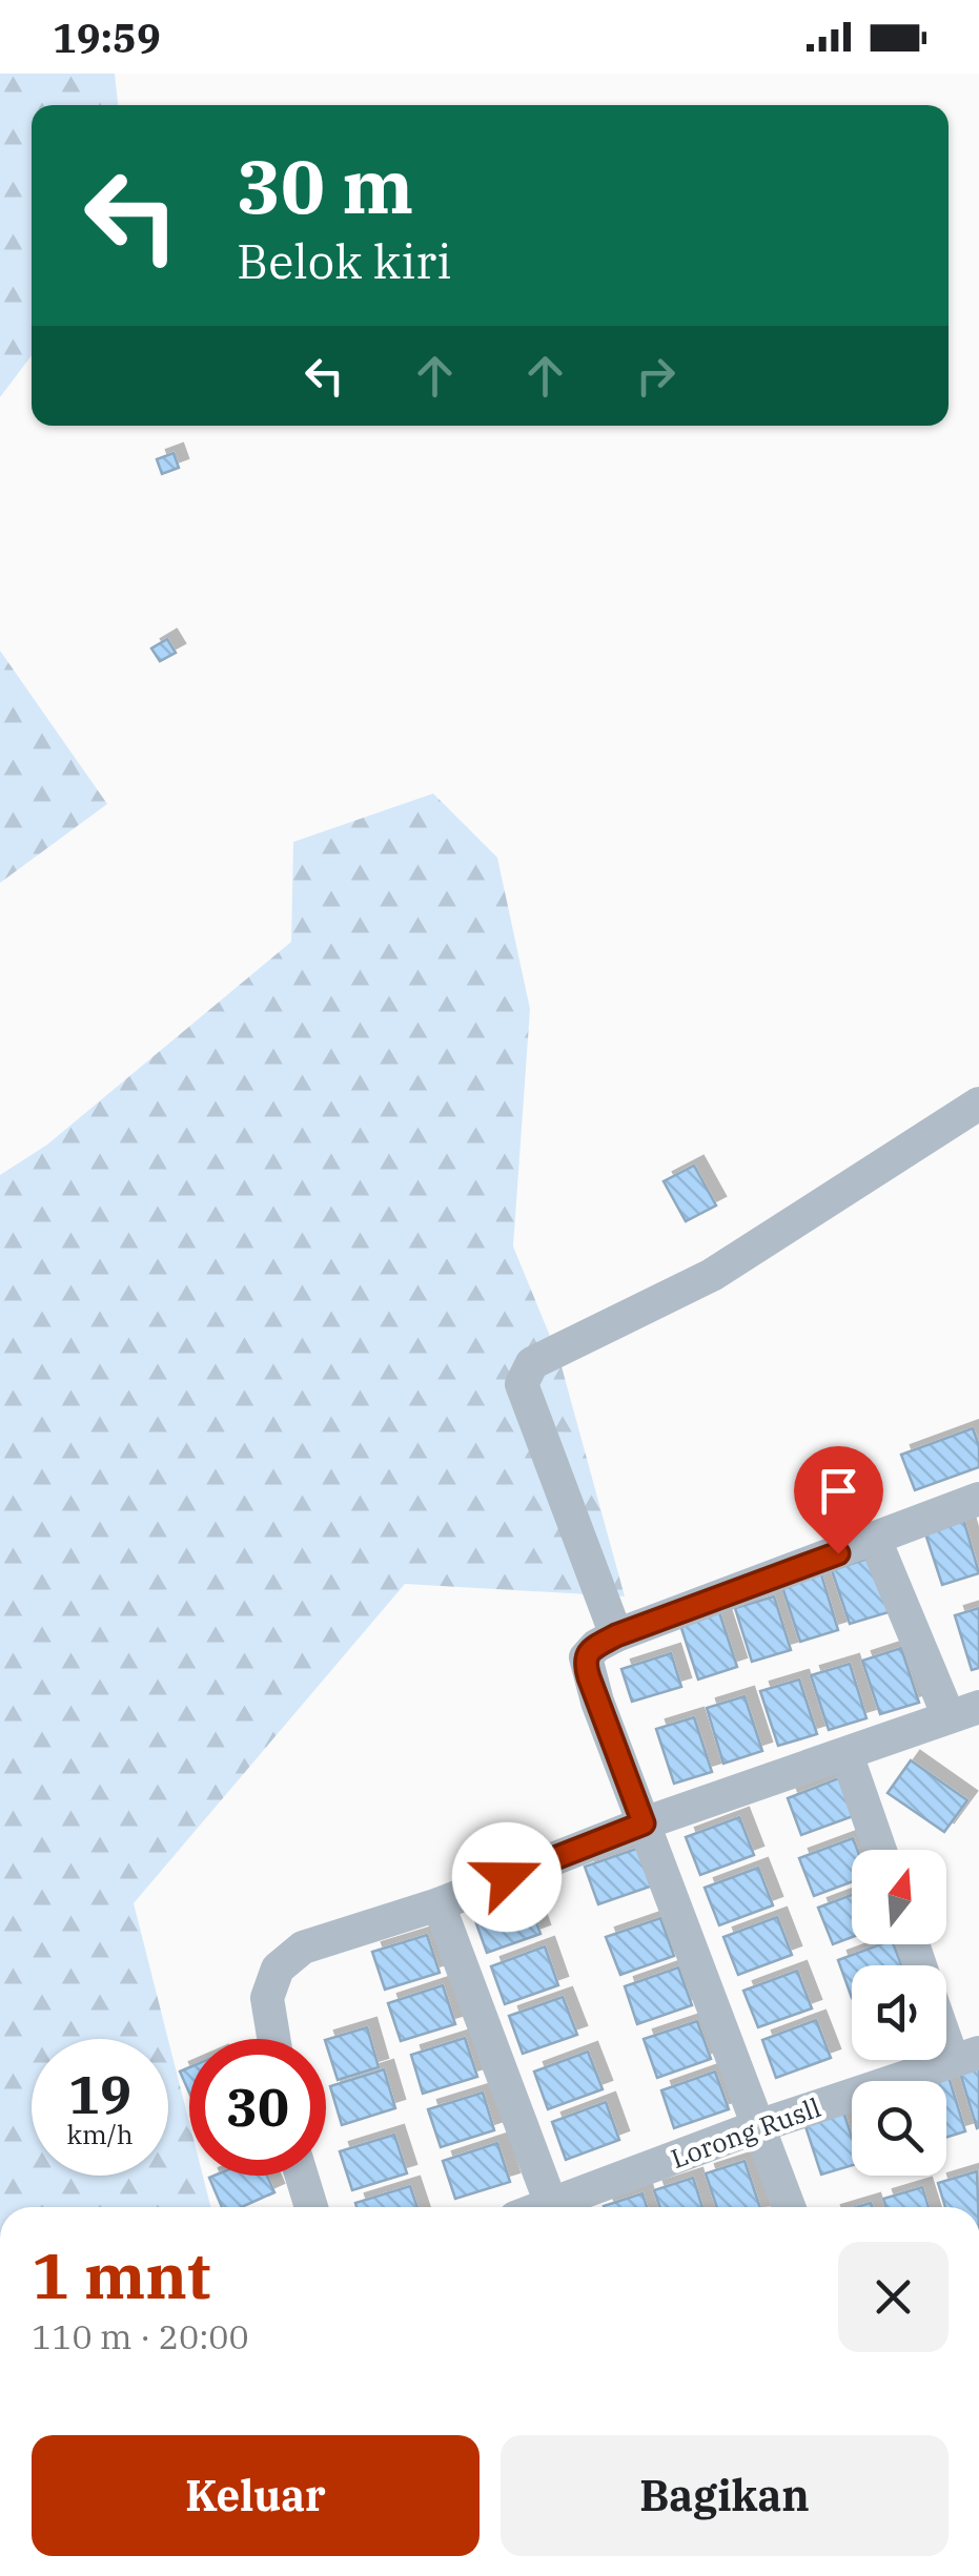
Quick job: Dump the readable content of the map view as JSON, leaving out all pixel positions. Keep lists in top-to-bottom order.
{
  "streets": {
    "street": ["Lorong Rusll"]
  },
  "north": "top",
  "page": {
    "status": "19:59",
    "turn": ["30 m", "Belok kiri"],
    "speed": "19 km/h",
    "limit": "30",
    "heading": ["1 mnt", "110 m · 20:00"],
    "buttons": ["Keluar", "Bagikan"]
  }
}
